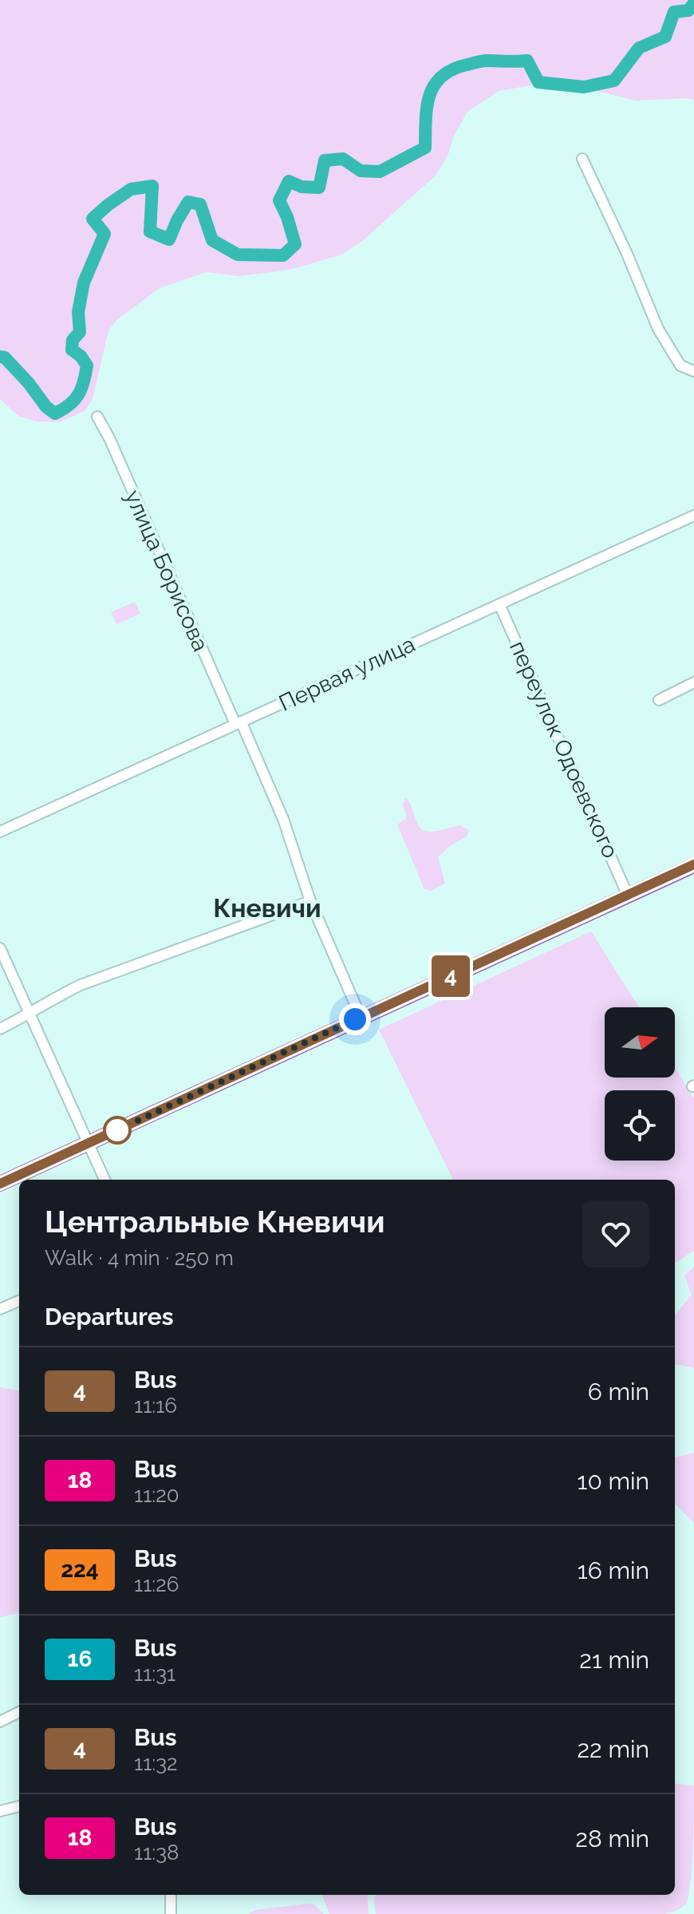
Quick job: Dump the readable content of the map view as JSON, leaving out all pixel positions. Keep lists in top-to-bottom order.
{
  "streets": {
    "street": ["улица Борисова", "Первая улица", "переулок Одоевского"]
  },
  "crossings": [
    ["улица Борисова", "Первая улица"],
    ["Первая улица", "переулок Одоевского"]
  ],
  "districts": ["Кневичи"],
  "lines": ["bus line 4"],
  "north": "right",
  "page": {
    "on_map": "4",
    "heading": [
      ["Центральные Кневичи", "Walk · 4 min · 250 m"],
      "Departures"
    ],
    "list": [
      {
        "mark": "4",
        "name": "Bus",
        "note": "11:16",
        "value": "6 min"
      },
      {
        "mark": "18",
        "name": "Bus",
        "note": "11:20",
        "value": "10 min"
      },
      {
        "mark": "224",
        "name": "Bus",
        "note": "11:26",
        "value": "16 min"
      },
      {
        "mark": "16",
        "name": "Bus",
        "note": "11:31",
        "value": "21 min"
      },
      {
        "mark": "4",
        "name": "Bus",
        "note": "11:32",
        "value": "22 min"
      },
      {
        "mark": "18",
        "name": "Bus",
        "note": "11:38",
        "value": "28 min"
      }
    ]
  }
}
